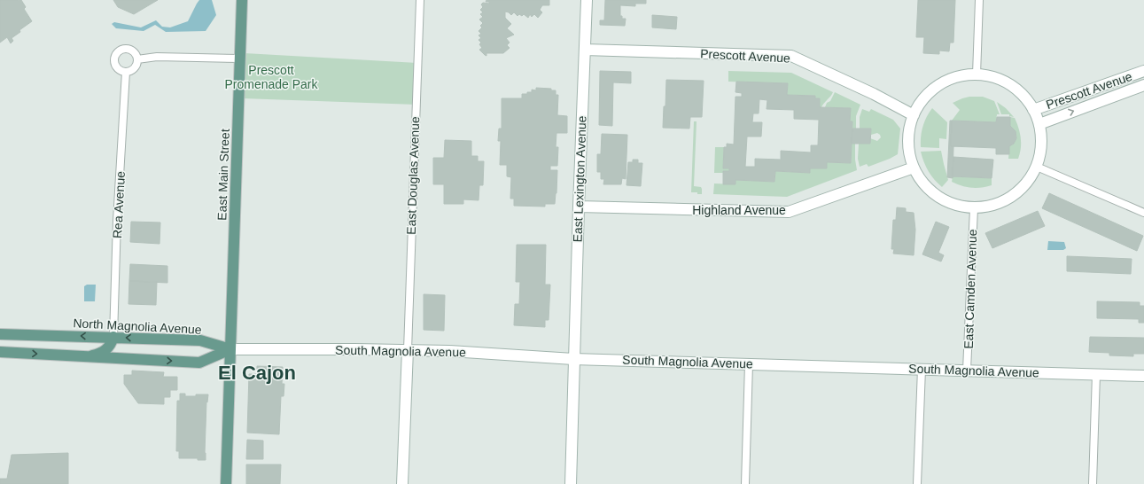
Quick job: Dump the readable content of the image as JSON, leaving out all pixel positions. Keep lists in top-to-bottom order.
{
  "streets": {
    "main road": ["East Main Street", "North Magnolia Avenue"],
    "street": [
      "Prescott Avenue",
      "East Douglas Avenue",
      "East Lexington Avenue",
      "Rea Avenue",
      "Highland Avenue",
      "East Camden Avenue",
      "South Magnolia Avenue"
    ]
  },
  "crossings": [
    ["Prescott Avenue", "East Lexington Avenue"],
    ["East Main Street", "North Magnolia Avenue"],
    ["East Main Street", "South Magnolia Avenue"],
    ["East Douglas Avenue", "South Magnolia Avenue"],
    ["East Lexington Avenue", "Highland Avenue"],
    ["East Lexington Avenue", "South Magnolia Avenue"],
    ["Rea Avenue", "North Magnolia Avenue"],
    ["East Camden Avenue", "South Magnolia Avenue"],
    ["North Magnolia Avenue", "South Magnolia Avenue"]
  ],
  "districts": ["El Cajon"],
  "parks": ["Prescott Promenade Park"]
}
